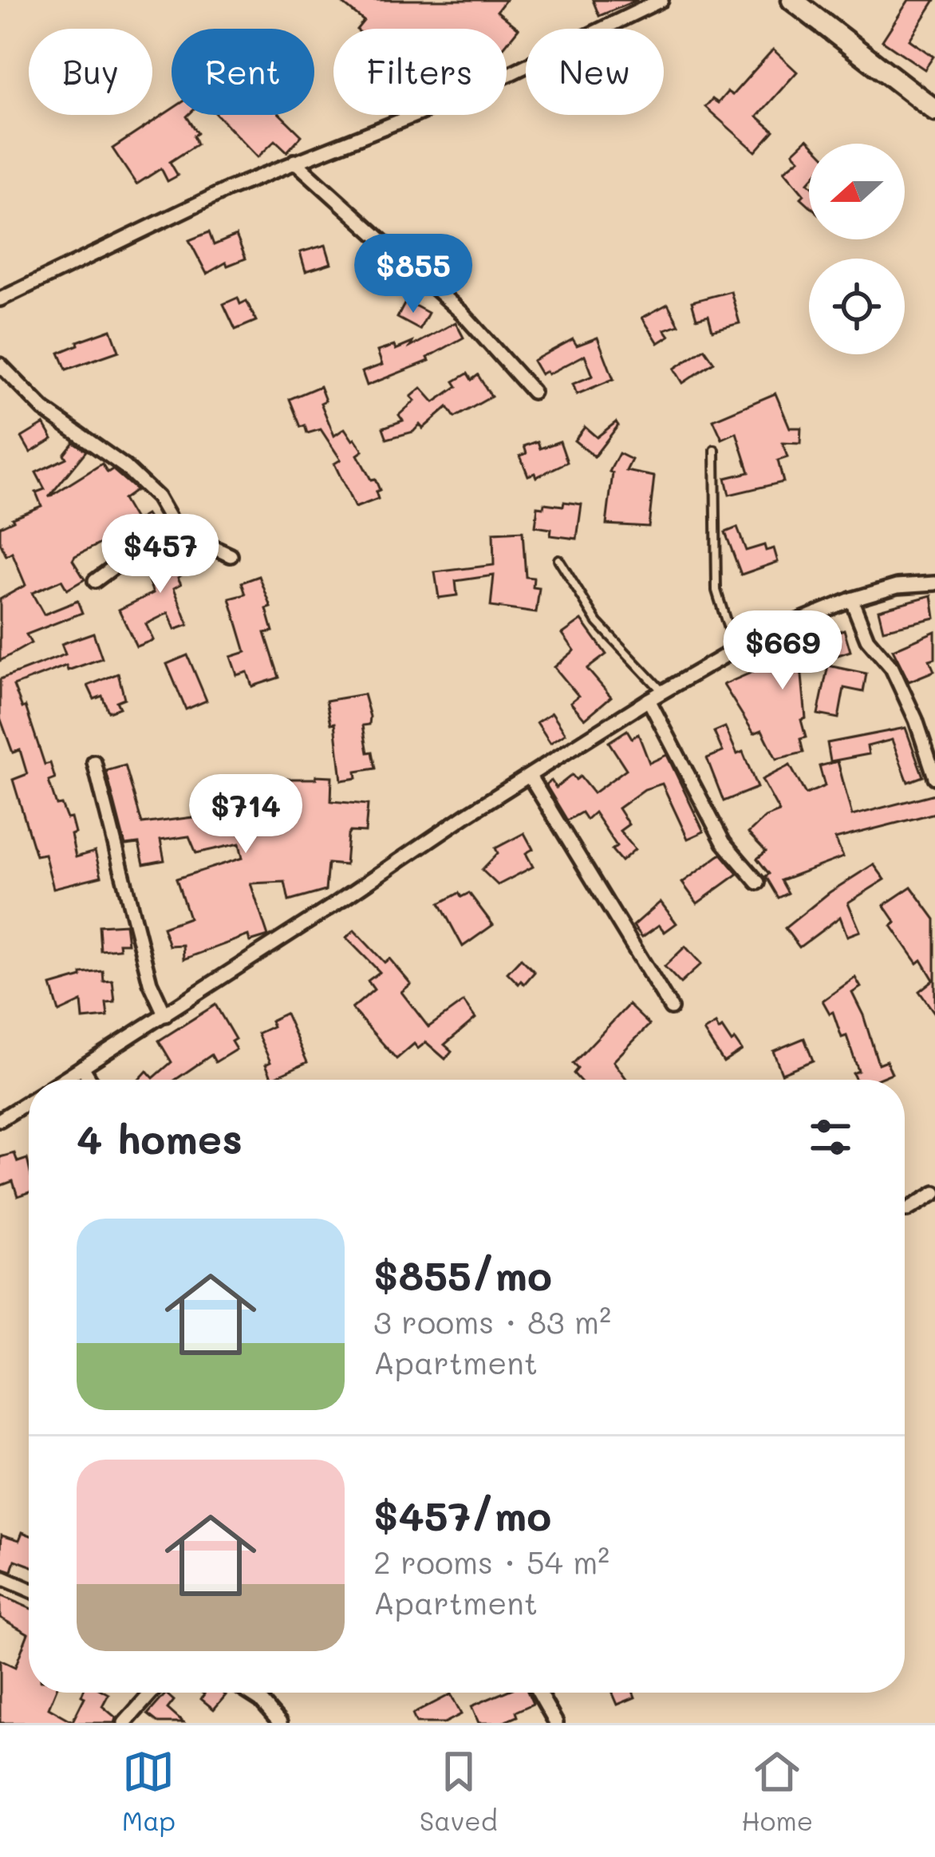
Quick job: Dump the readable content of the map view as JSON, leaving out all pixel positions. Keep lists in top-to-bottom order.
{
  "north": "left",
  "page": {
    "chip": [
      "Buy",
      "Rent",
      "Filters",
      "New"
    ],
    "price": [
      "$855",
      "$457",
      "$669",
      "$714"
    ],
    "heading": "4 homes",
    "list": [
      {
        "name": "$855/mo",
        "note": "3 rooms · 83 m² · Apartment"
      },
      {
        "name": "$457/mo",
        "note": "2 rooms · 54 m² · Apartment"
      }
    ],
    "tabs": ["Map", "Saved", "Home"]
  }
}
